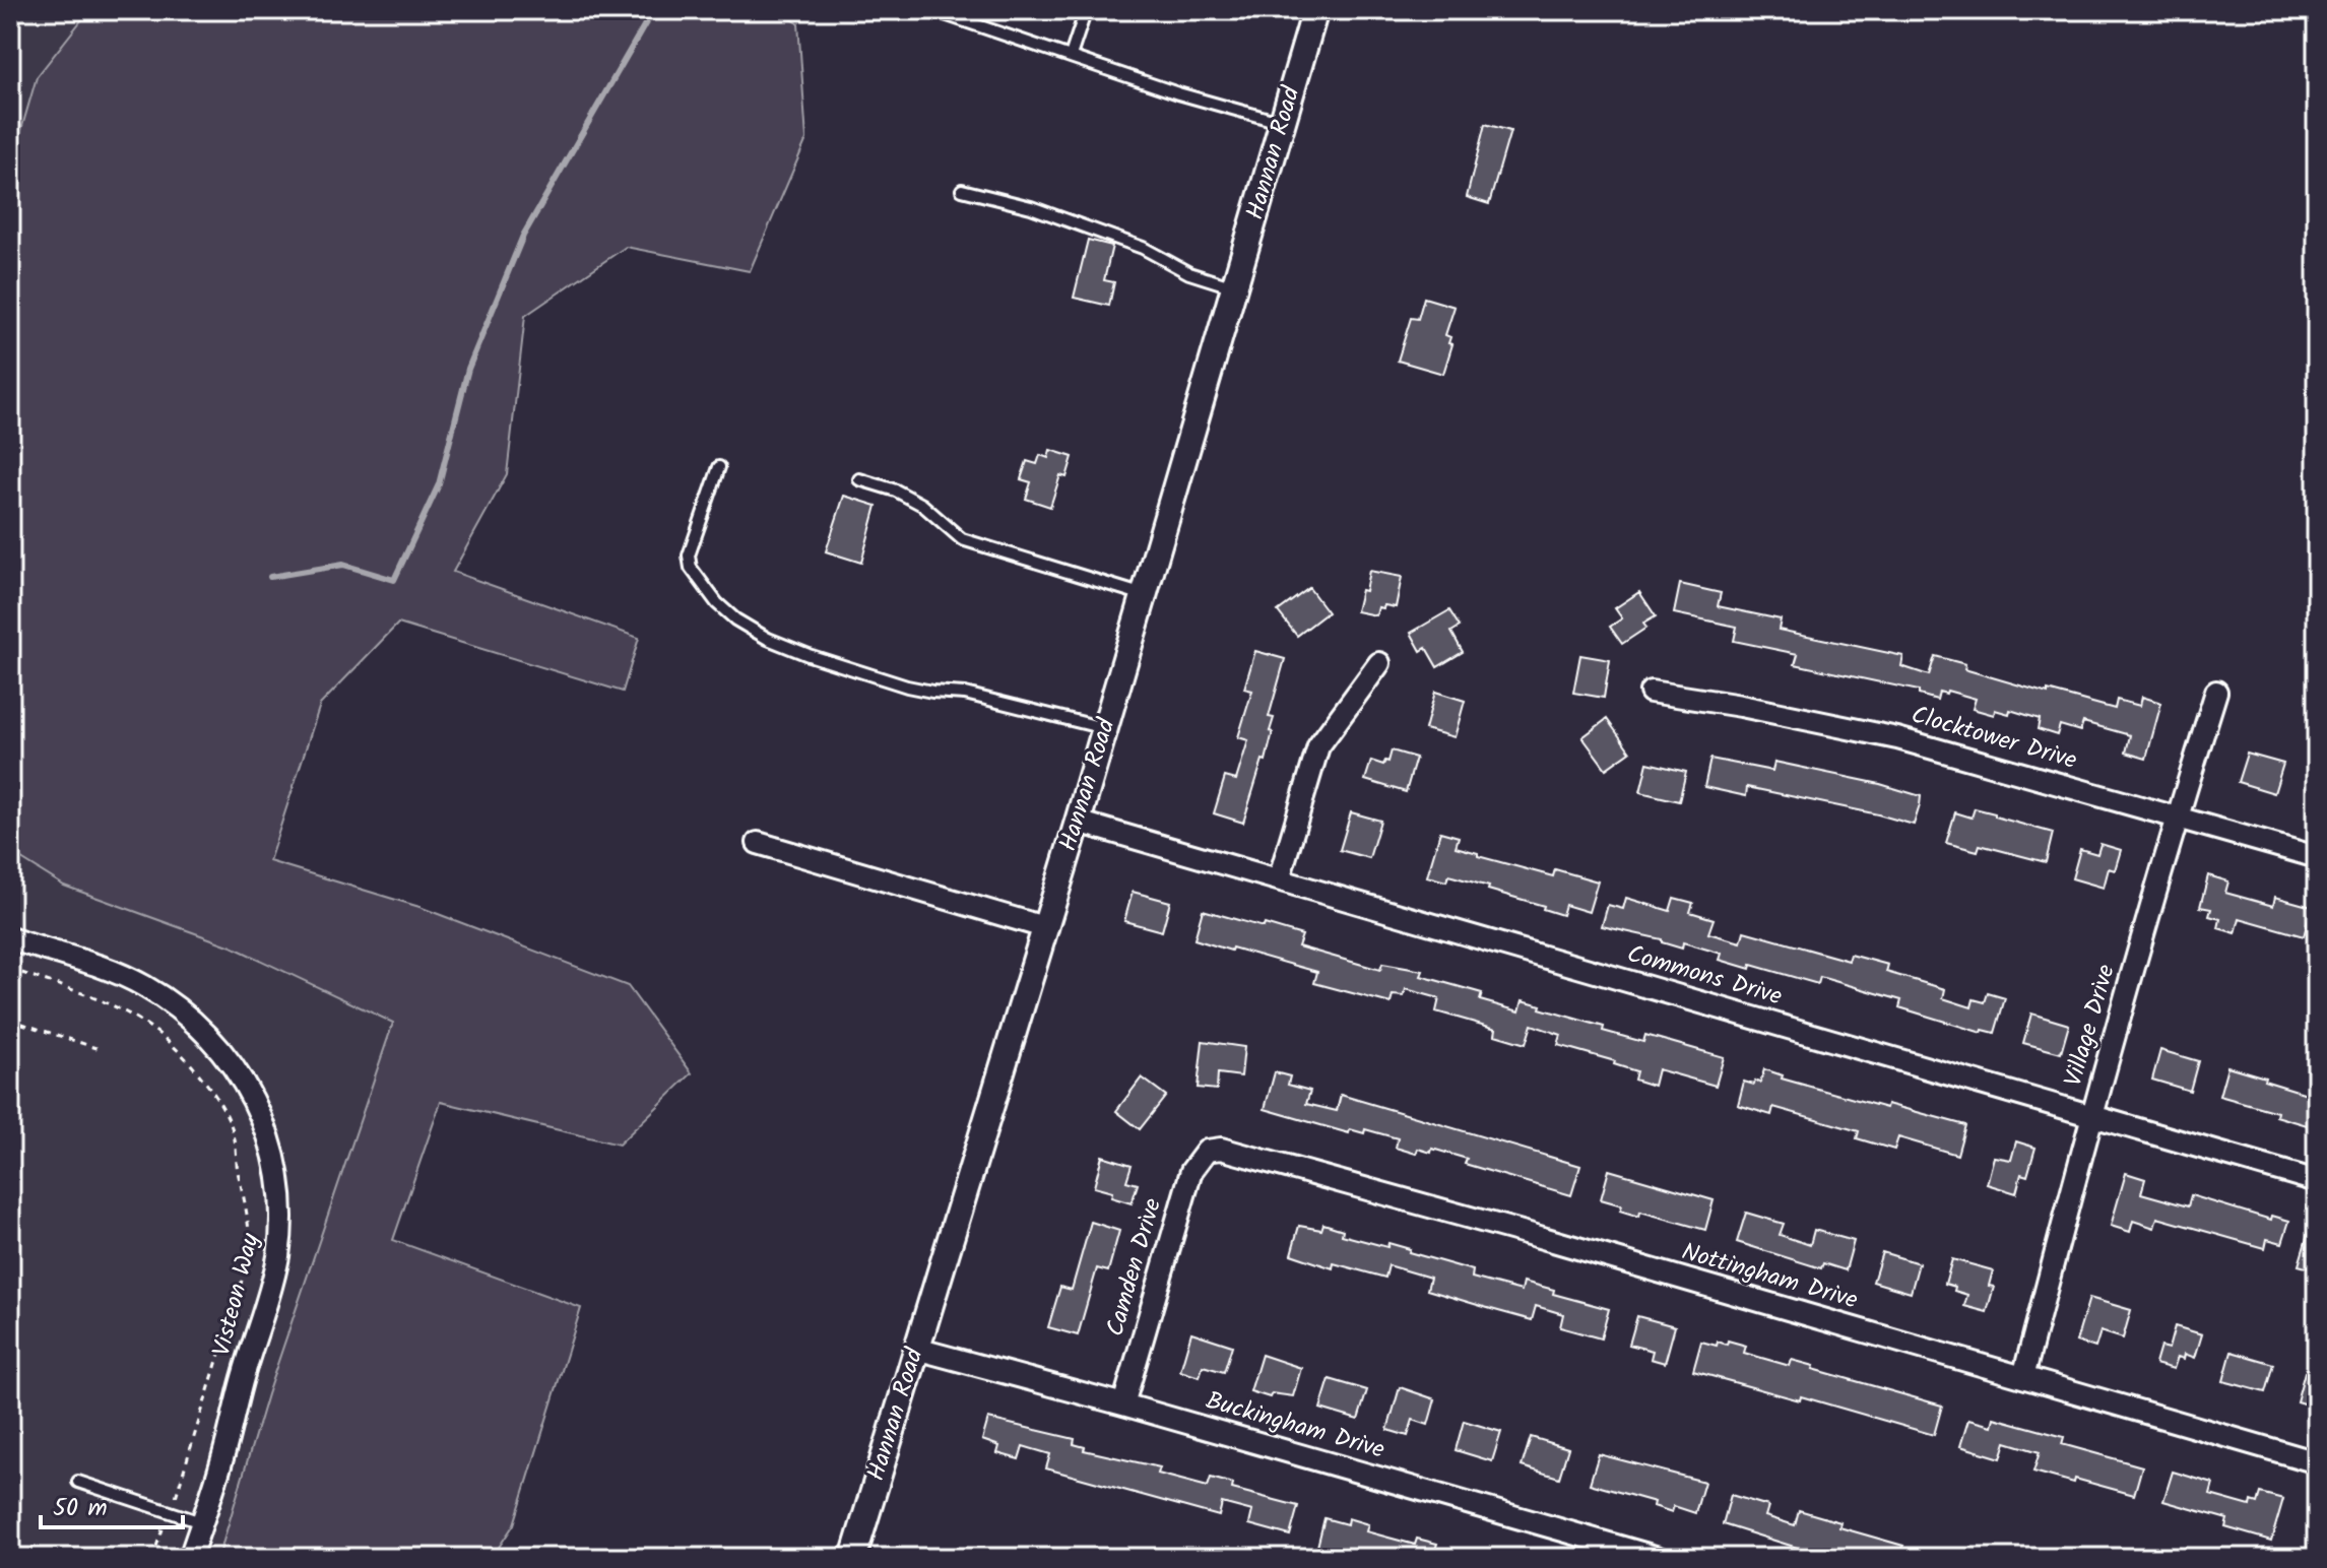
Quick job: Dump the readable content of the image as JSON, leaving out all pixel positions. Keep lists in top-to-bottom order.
{
  "streets": {
    "street": [
      "Hannan Road",
      "Clocktower Drive",
      "Commons Drive",
      "Village Drive",
      "Camden Drive",
      "Nottingham Drive",
      "Visteon Way",
      "Buckingham Drive"
    ]
  },
  "crossings": [
    ["Hannan Road", "Commons Drive"],
    ["Hannan Road", "Buckingham Drive"],
    ["Clocktower Drive", "Village Drive"],
    ["Commons Drive", "Village Drive"],
    ["Village Drive", "Nottingham Drive"],
    ["Camden Drive", "Nottingham Drive"],
    ["Camden Drive", "Buckingham Drive"]
  ],
  "scale_bar": "50 m"
}
